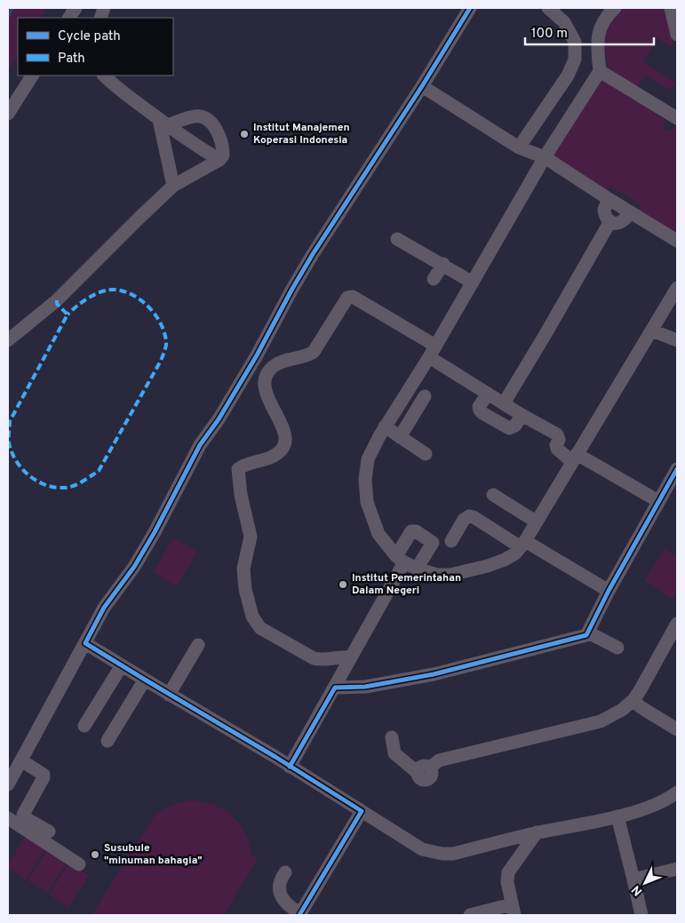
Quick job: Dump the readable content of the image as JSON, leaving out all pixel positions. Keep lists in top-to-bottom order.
{
  "places": ["Institut Manajemen Koperasi Indonesia", "Institut Pemerintahan Dalam Negeri", "Susubule \"minuman bahagia\""],
  "legend": ["Cycle path", "Path"],
  "scale_bar": "100 m",
  "north": "bottom left"
}
